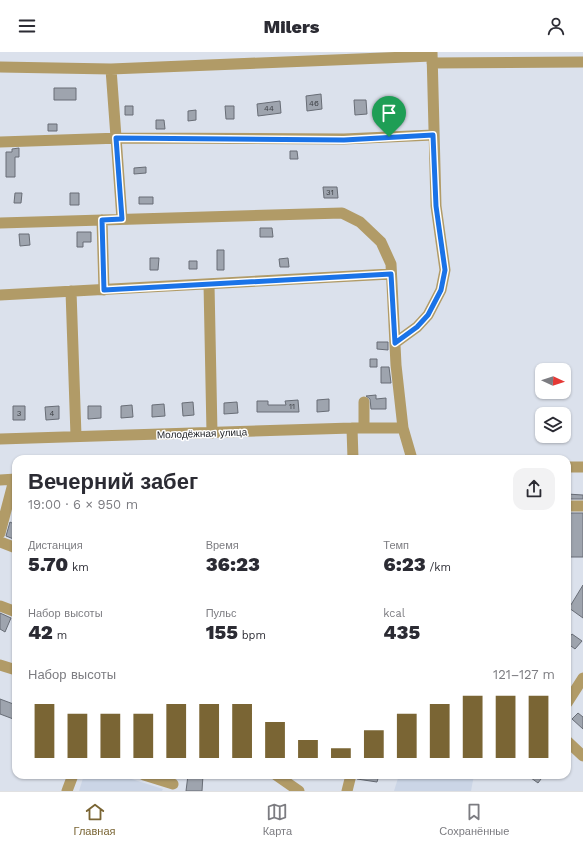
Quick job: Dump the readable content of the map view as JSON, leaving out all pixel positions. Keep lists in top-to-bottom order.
{
  "streets": {
    "street": ["Молодёжная улица"]
  },
  "house_numbers": [
    "46",
    "44",
    "31",
    "11",
    "3",
    "4"
  ],
  "north": "right",
  "page": {
    "header": "Milers",
    "heading": ["Вечерний забег", "19:00 · 6 × 950 m"],
    "stats": [
      ["Дистанция", "5.70 km"],
      ["Время", "36:23"],
      ["Темп", "6:23 /km"],
      ["Набор высоты", "42 m"],
      ["Пульс", "155 bpm"],
      ["kcal", "435"]
    ],
    "chart": ["Набор высоты", "121–127 m"],
    "tabs": ["Главная", "Карта", "Сохранённые"]
  }
}
